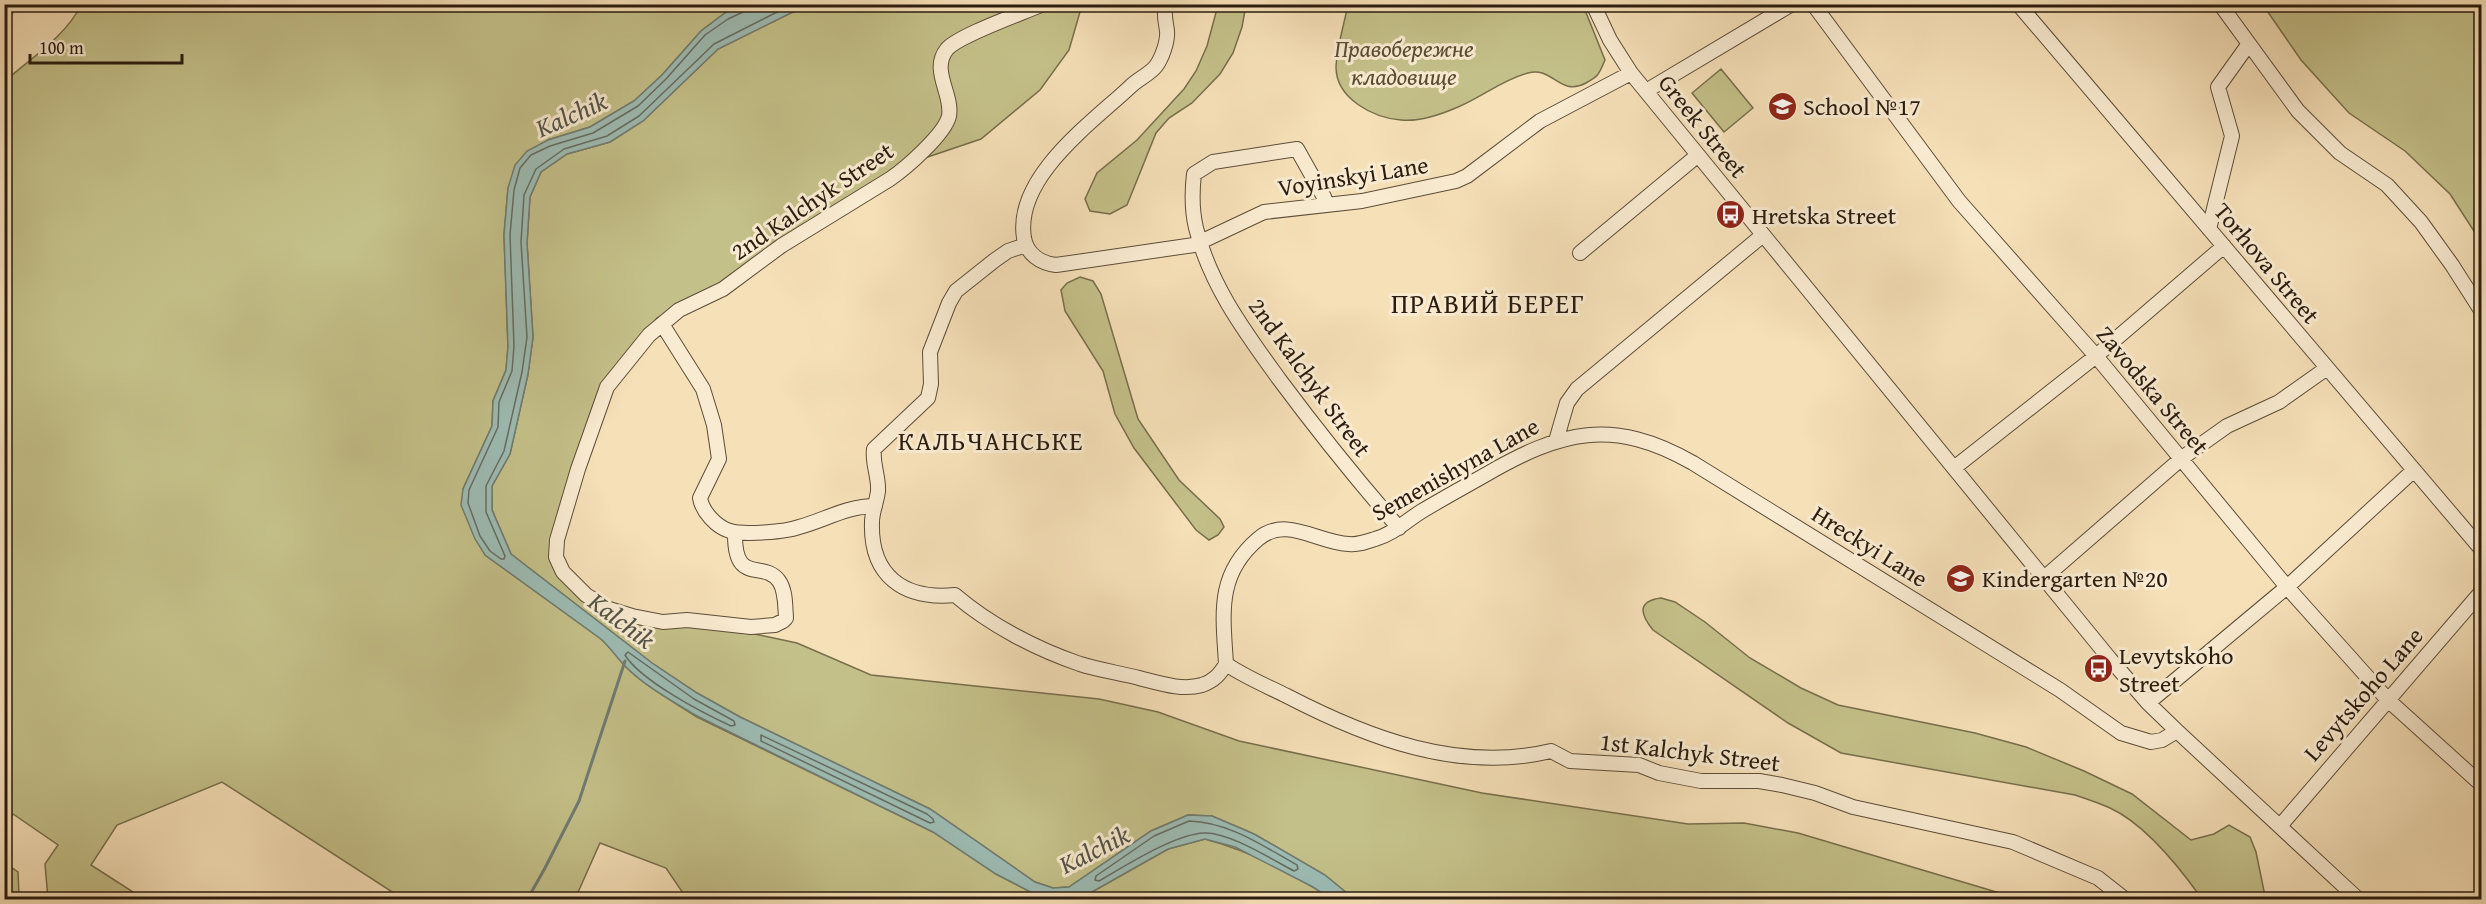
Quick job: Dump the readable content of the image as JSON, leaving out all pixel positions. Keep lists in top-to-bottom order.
{
  "streets": {
    "street": [
      "Greek Street",
      "Voyinskyi Lane",
      "2nd Kalchyk Street",
      "Torhova Street",
      "Zavodska Street",
      "Semenishyna Lane",
      "Hreckyi Lane",
      "Levytskoho Lane",
      "1st Kalchyk Street"
    ]
  },
  "crossings": [
    ["Greek Street", "Voyinskyi Lane"],
    ["Greek Street", "Semenishyna Lane"],
    ["Voyinskyi Lane", "2nd Kalchyk Street"],
    ["2nd Kalchyk Street", "Semenishyna Lane"],
    ["Zavodska Street", "Levytskoho Lane"],
    ["Semenishyna Lane", "Hreckyi Lane"],
    ["Semenishyna Lane", "1st Kalchyk Street"]
  ],
  "districts": ["ПРАВИЙ БЕРЕГ", "КАЛЬЧАНСЬКЕ"],
  "water": ["Kalchik"],
  "parks": ["Правобережне кладовище"],
  "places": {
    "school or university": ["School №17", "Kindergarten №20"],
    "bus stop": ["Hretska Street", "Levytskoho Street"]
  },
  "scale_bar": "100 m"
}
